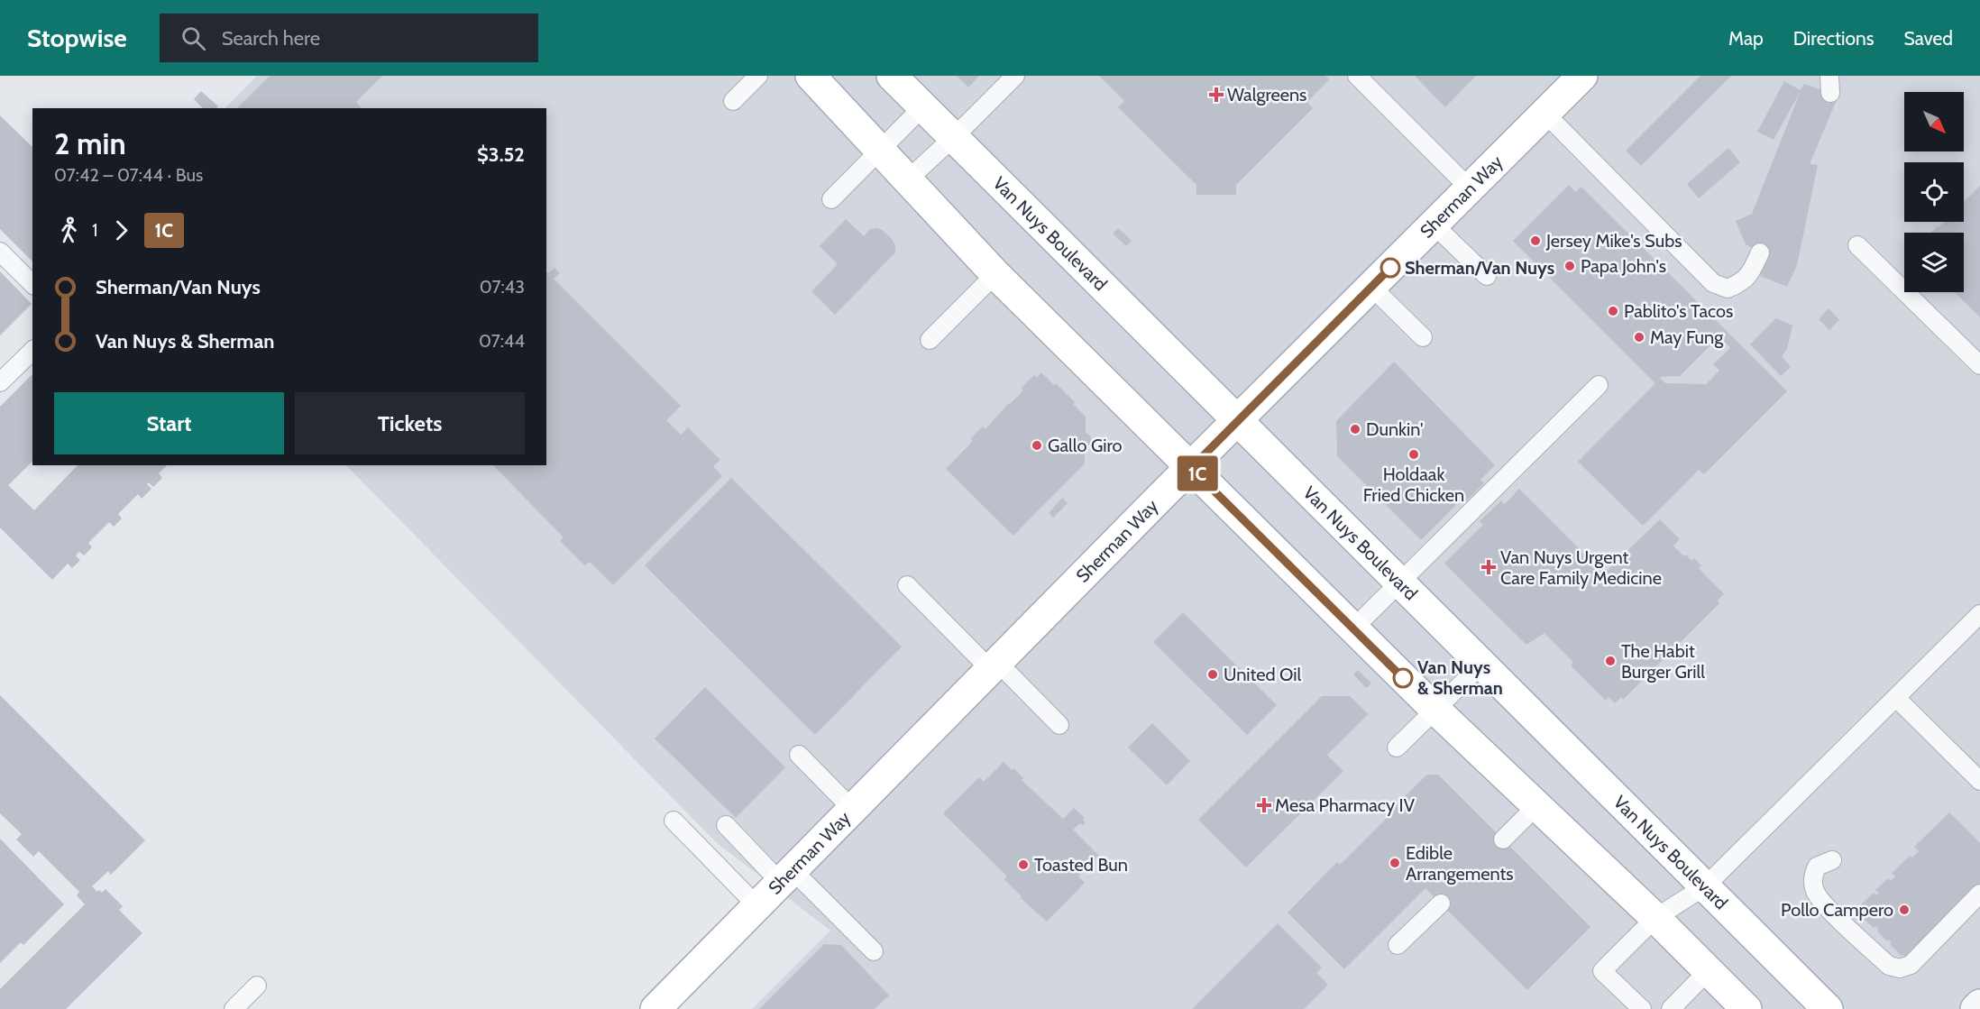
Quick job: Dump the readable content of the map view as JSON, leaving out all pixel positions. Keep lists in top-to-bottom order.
{
  "streets": {
    "main road": ["Sherman Way", "Van Nuys Boulevard"]
  },
  "crossings": [
    ["Sherman Way", "Van Nuys Boulevard"]
  ],
  "places": {
    "health": ["Walgreens", "Van Nuys Urgent Care Family Medicine", "Mesa Pharmacy IV"],
    "other": [
      "Jersey Mike's Subs",
      "Papa John's",
      "Sherman/Van Nuys",
      "Pablito's Tacos",
      "May Fung",
      "Dunkin'",
      "Gallo Giro",
      "Holdaak Fried Chicken",
      "The Habit Burger Grill",
      "United Oil",
      "Van Nuys & Sherman",
      "Edible Arrangements",
      "Toasted Bun",
      "Pollo Campero"
    ]
  },
  "lines": ["bus line 1C"],
  "north": "bottom right",
  "page": {
    "header": "Stopwise",
    "search": "Search here",
    "nav": ["Map", "Directions", "Saved"],
    "on_map": "1C",
    "heading": ["2 min", "07:42 – 07:44 · Bus", "$3.52"],
    "legs": ["1", "1C"],
    "list": [
      {
        "name": "Sherman/Van Nuys",
        "value": "07:43"
      },
      {
        "name": "Van Nuys & Sherman",
        "value": "07:44"
      }
    ],
    "buttons": ["Start", "Tickets"]
  }
}
